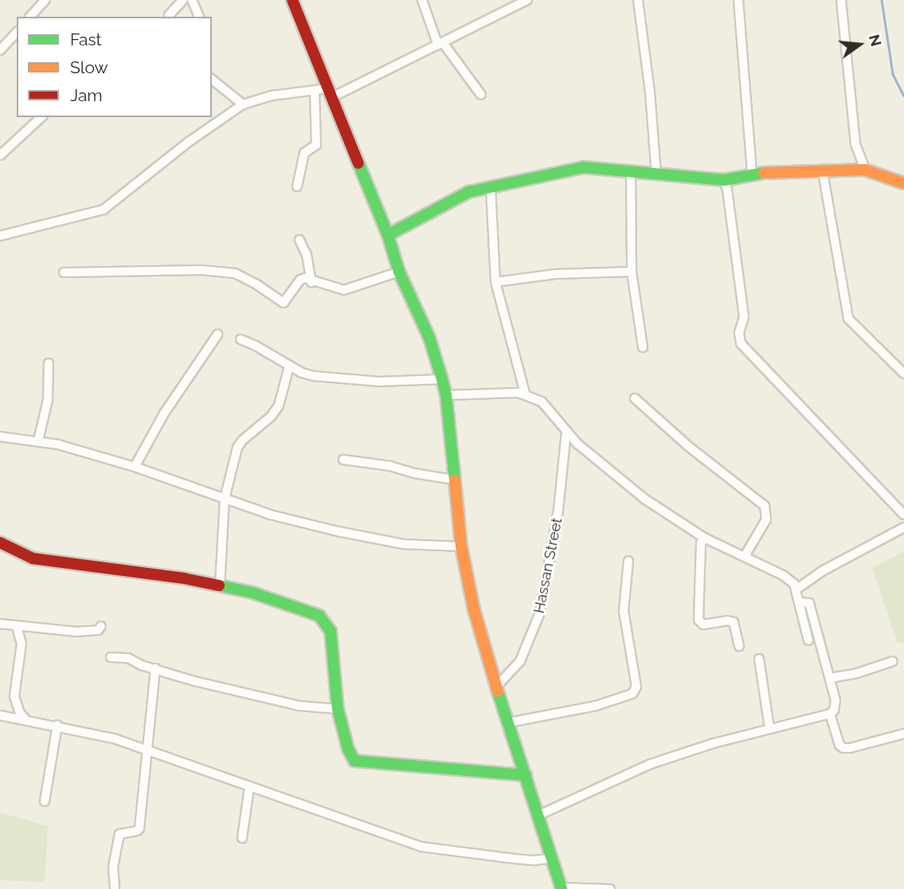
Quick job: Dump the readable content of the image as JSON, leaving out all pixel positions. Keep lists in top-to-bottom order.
{
  "streets": {
    "street": ["Hassan Street"]
  },
  "legend": ["Fast", "Slow", "Jam"],
  "north": "right"
}
